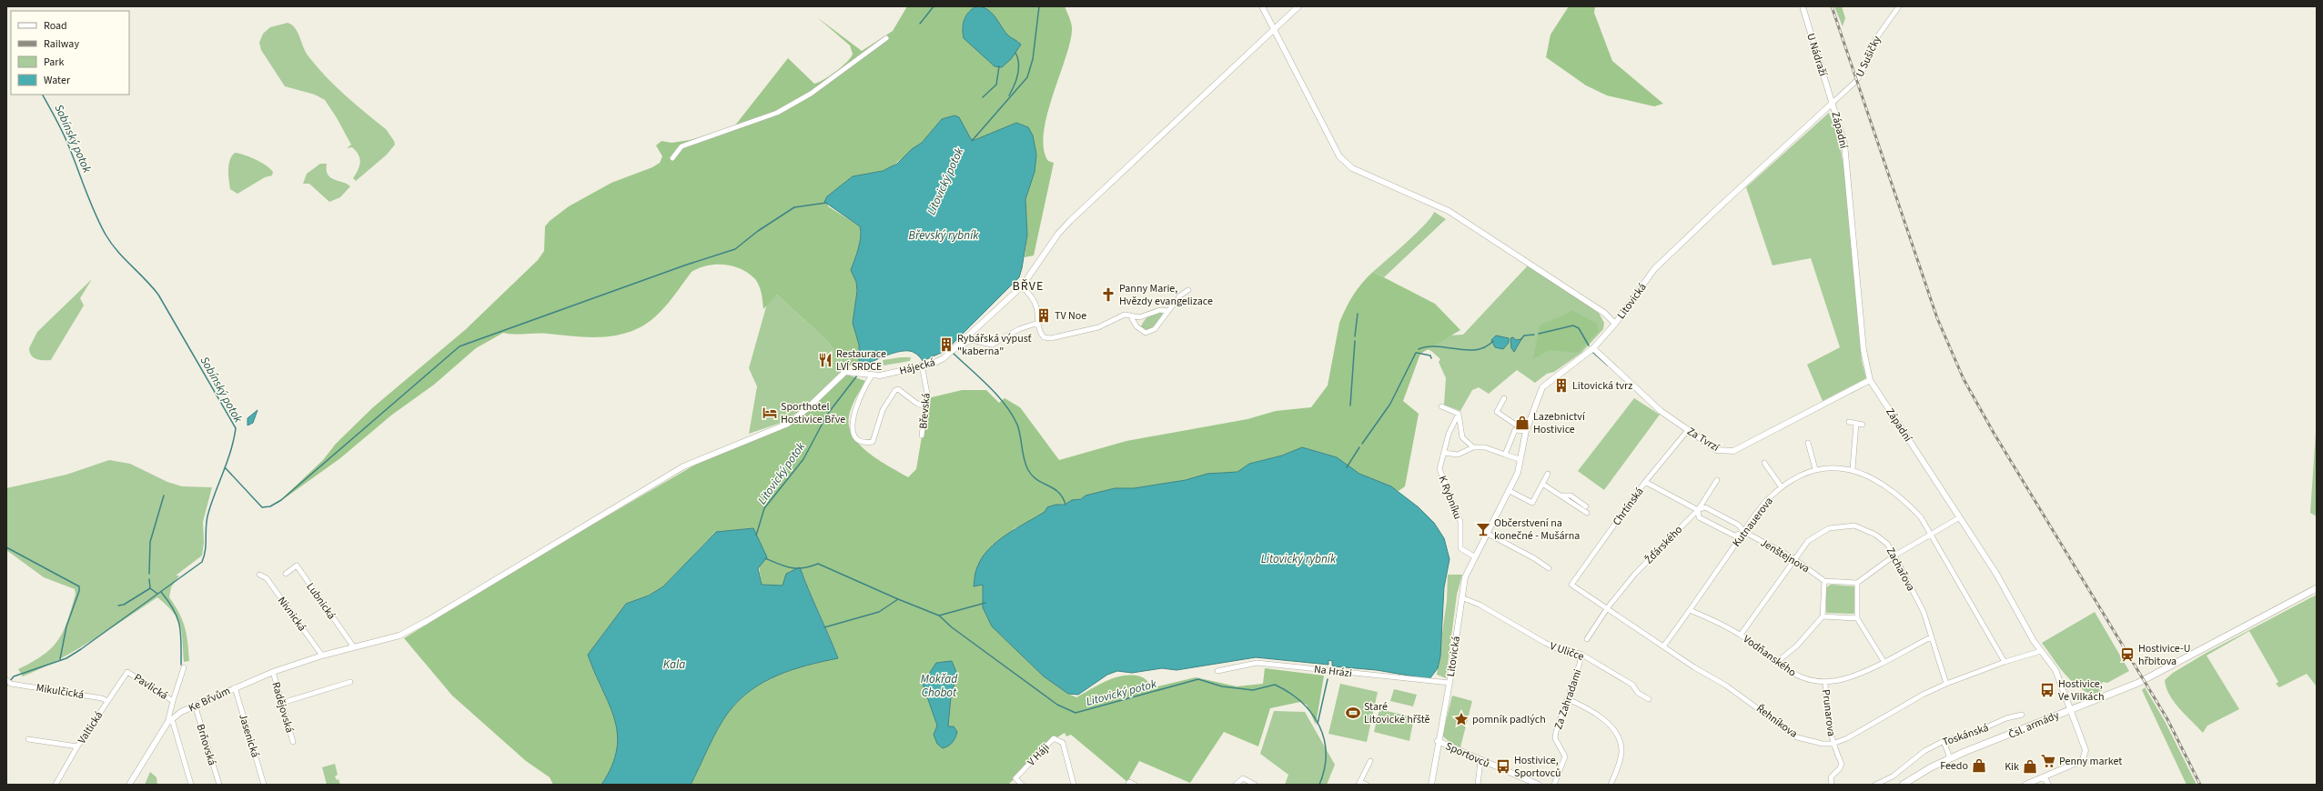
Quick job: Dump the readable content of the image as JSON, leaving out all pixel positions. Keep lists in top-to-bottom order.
{
  "streets": {
    "main road": ["Čsl. armády"],
    "street": [
      "U Nádraží",
      "U Sušičky",
      "Západní",
      "Litovická",
      "Hájecká",
      "Břevská",
      "Za Tvrzí",
      "K Rybníku",
      "Chrtínská",
      "Kutnauerova",
      "Žďárského",
      "Jenštejnova",
      "Zachařova",
      "Lubnická",
      "Nivnická",
      "V Uličce",
      "Vodňanského",
      "Na Hrázi",
      "Pavlická",
      "Mikulčická",
      "Ke Břvům",
      "Za Zahradami",
      "Radějovská",
      "Prunarova",
      "Řehníkova",
      "Valtická",
      "Toskánská",
      "Jasenická",
      "Brňovská",
      "V Háji",
      "Sportovců"
    ]
  },
  "crossings": [
    ["U Nádraží", "U Sušičky"],
    ["U Nádraží", "Západní"],
    ["U Nádraží", "Litovická"],
    ["U Sušičky", "Západní"],
    ["U Sušičky", "Litovická"],
    ["Západní", "Litovická"],
    ["Západní", "Za Tvrzí"],
    ["Západní", "Řehníkova"],
    ["Západní", "Čsl. armády"],
    ["Litovická", "Za Tvrzí"],
    ["Litovická", "K Rybníku"],
    ["Litovická", "V Uličce"],
    ["Litovická", "Na Hrázi"],
    ["Litovická", "Sportovců"],
    ["Hájecká", "Břevská"],
    ["Hájecká", "Ke Břvům"],
    ["Za Tvrzí", "Chrtínská"],
    ["Chrtínská", "Jenštejnova"],
    ["Chrtínská", "Řehníkova"],
    ["Kutnauerova", "Jenštejnova"],
    ["Kutnauerova", "Vodňanského"],
    ["Kutnauerova", "Řehníkova"],
    ["Žďárského", "Jenštejnova"],
    ["Žďárského", "Řehníkova"],
    ["Jenštejnova", "Zachařova"],
    ["Zachařova", "Vodňanského"],
    ["Zachařova", "Řehníkova"],
    ["Lubnická", "Ke Břvům"],
    ["Nivnická", "Ke Břvům"],
    ["V Uličce", "Za Zahradami"],
    ["Vodňanského", "Prunarova"],
    ["Pavlická", "Ke Břvům"],
    ["Pavlická", "Valtická"],
    ["Mikulčická", "Valtická"],
    ["Ke Břvům", "Radějovská"],
    ["Ke Břvům", "Jasenická"],
    ["Ke Břvům", "Brňovská"],
    ["Prunarova", "Řehníkova"]
  ],
  "districts": ["BŘVE"],
  "water": [
    "Sobínský potok",
    "Litovický potok",
    "Břevský rybník",
    "Litovický rybník",
    "Kala",
    "Mokřad Chobot"
  ],
  "places": {
    "church": ["Panny Marie, Hvězdy evangelizace"],
    "building": ["TV Noe", "Rybářská výpusť \"kaberna\"", "Litovická tvrz"],
    "restaurant": ["Restaurace LVÍ SRDCE"],
    "hotel": ["Sporthotel Hostivice Břve"],
    "shop": ["Lazebnictví Hostivice", "Feedo", "Kik"],
    "bar": ["Občerstvení na konečné - Mušárna"],
    "station": ["Hostivice-U hřbitova"],
    "bus stop": ["Hostivice, Ve Vilkách", "Hostivice, Sportovců"],
    "sports": ["Staré Litovické hřště"],
    "place": ["pomník padlých"],
    "supermarket": ["Penny market"]
  },
  "legend": [
    "Road",
    "Railway",
    "Park",
    "Water"
  ]
}
